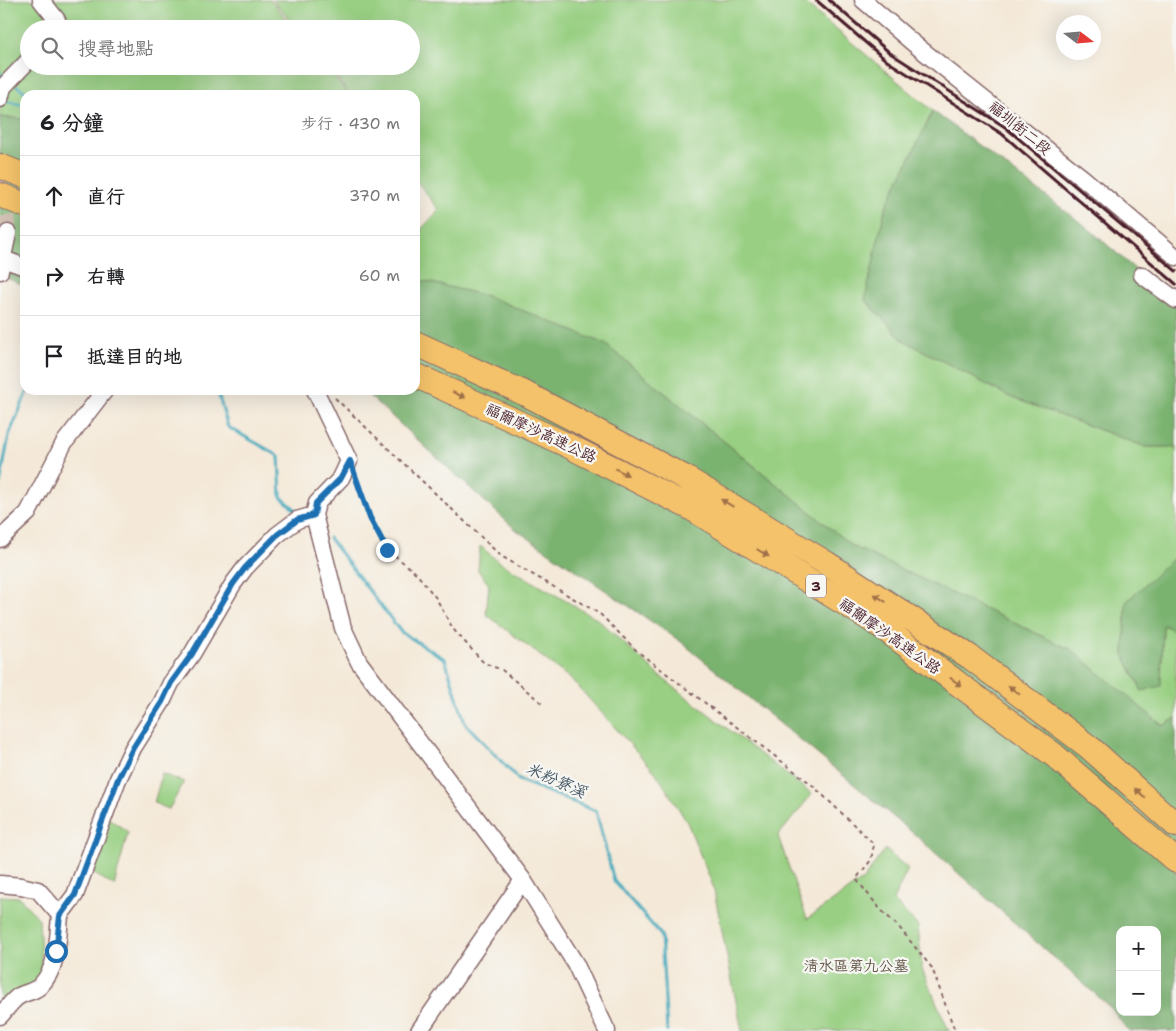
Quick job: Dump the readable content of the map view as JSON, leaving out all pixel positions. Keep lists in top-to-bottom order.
{
  "streets": {
    "highway": ["福爾摩沙高速公路", "3"],
    "street": ["福圳街二段"]
  },
  "water": ["米粉寮溪"],
  "parks": ["清水區第九公墓"],
  "north": "right",
  "page": {
    "search": "搜尋地點",
    "heading": ["6 分鐘", "步行 · 430 m"],
    "list": [
      ["直行", "370 m"],
      ["右轉", "60 m"],
      "抵達目的地"
    ],
    "map_buttons": ["+", "−"]
  }
}
